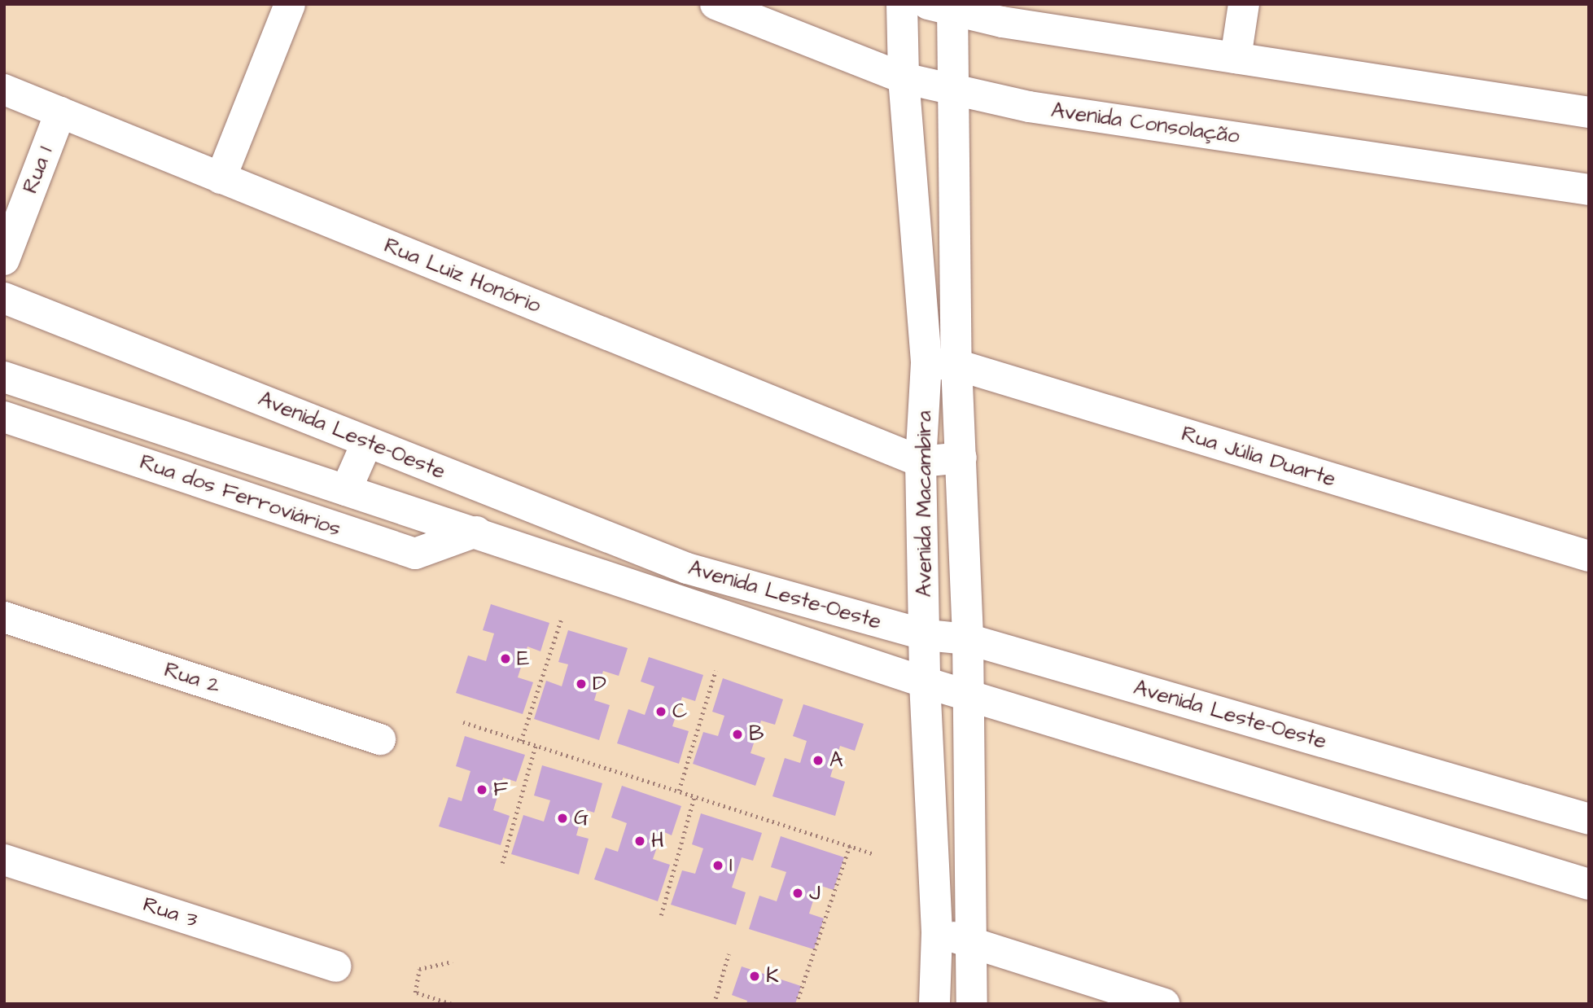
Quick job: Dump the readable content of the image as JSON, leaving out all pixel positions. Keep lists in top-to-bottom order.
{
  "streets": {
    "main road": [
      "Avenida Consolação",
      "Rua 1",
      "Rua Luiz Honório",
      "Avenida Leste-Oeste",
      "Rua Júlia Duarte",
      "Rua dos Ferroviários",
      "Avenida Macambira",
      "Rua 2",
      "Rua 3"
    ]
  },
  "crossings": [
    ["Avenida Consolação", "Avenida Macambira"],
    ["Rua 1", "Rua Luiz Honório"],
    ["Rua Luiz Honório", "Avenida Macambira"],
    ["Avenida Leste-Oeste", "Rua dos Ferroviários"],
    ["Avenida Leste-Oeste", "Avenida Macambira"],
    ["Rua Júlia Duarte", "Avenida Macambira"]
  ],
  "places": [
    "E",
    "D",
    "C",
    "B",
    "A",
    "F",
    "G",
    "H",
    "I",
    "J",
    "K"
  ]
}
